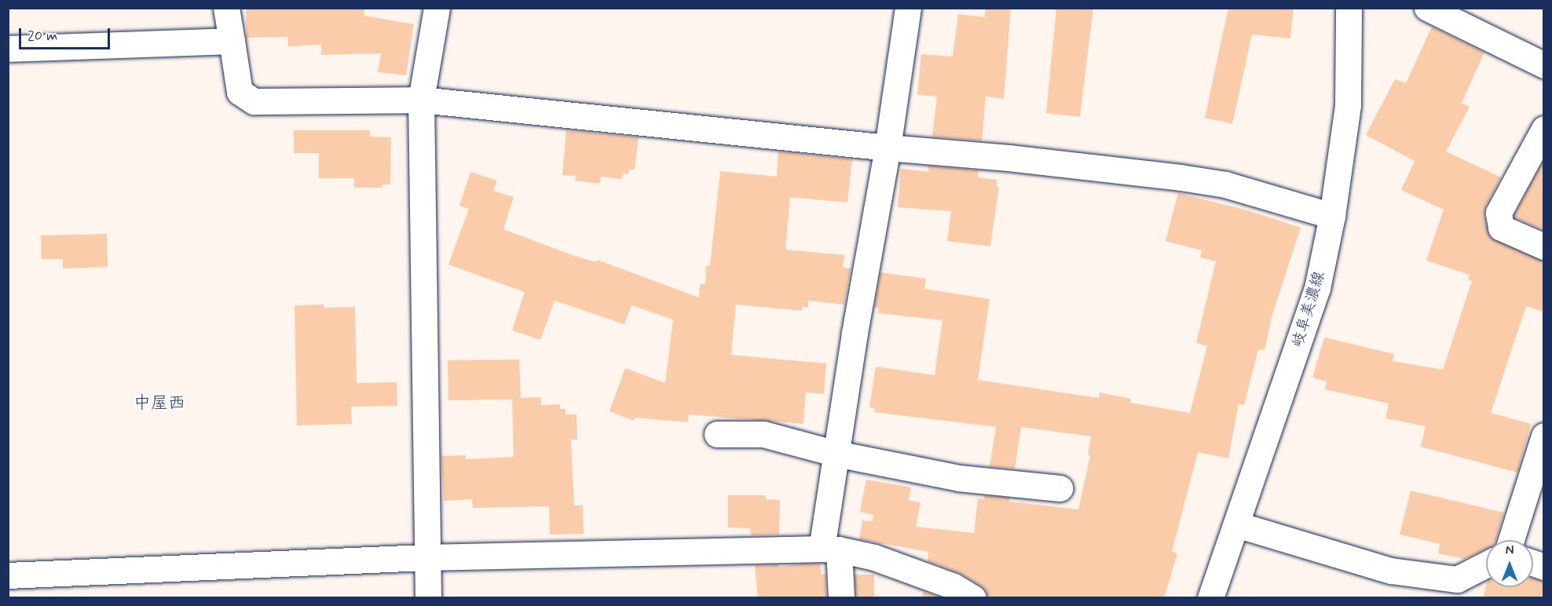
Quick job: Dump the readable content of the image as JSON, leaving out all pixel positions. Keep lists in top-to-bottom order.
{
  "streets": {
    "street": ["岐阜美濃線"]
  },
  "districts": ["中屋西"],
  "scale_bar": "20 m",
  "north": "top"
}
